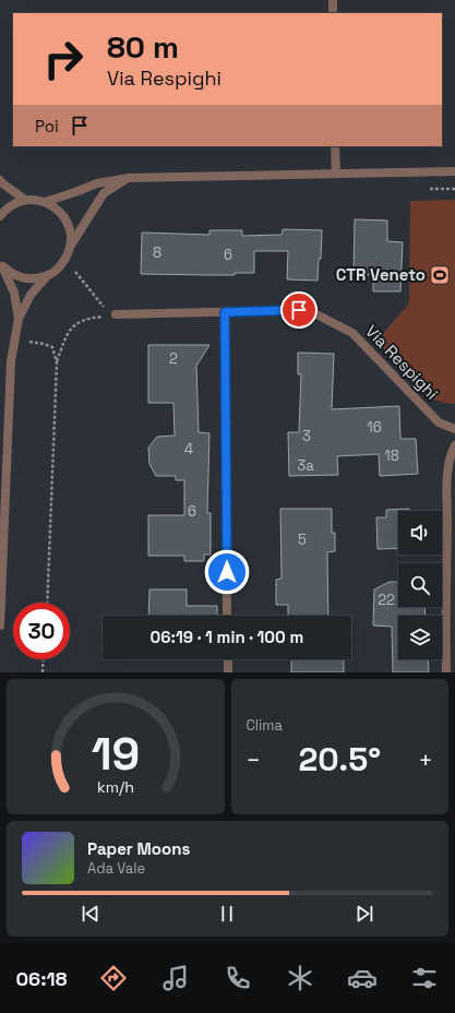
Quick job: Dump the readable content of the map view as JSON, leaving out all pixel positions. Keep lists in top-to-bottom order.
{
  "streets": {
    "street": ["Via Respighi"]
  },
  "places": {
    "sports": ["CTR Veneto"]
  },
  "house_numbers": [
    "8",
    "6",
    "2",
    "16",
    "3",
    "4",
    "18",
    "3a",
    "6",
    "5",
    "22"
  ],
  "page": {
    "turn": ["80 m", "Via Respighi"],
    "then": "Poi",
    "limit": "30",
    "trip": "06:19 · 1 min · 100 m",
    "tile": "Clima",
    "heat": ["−", "20.5°", "+"],
    "song": ["Paper Moons", "Ada Vale"],
    "tabs": "06:18",
    "gauge": ["19", "km/h"]
  }
}
